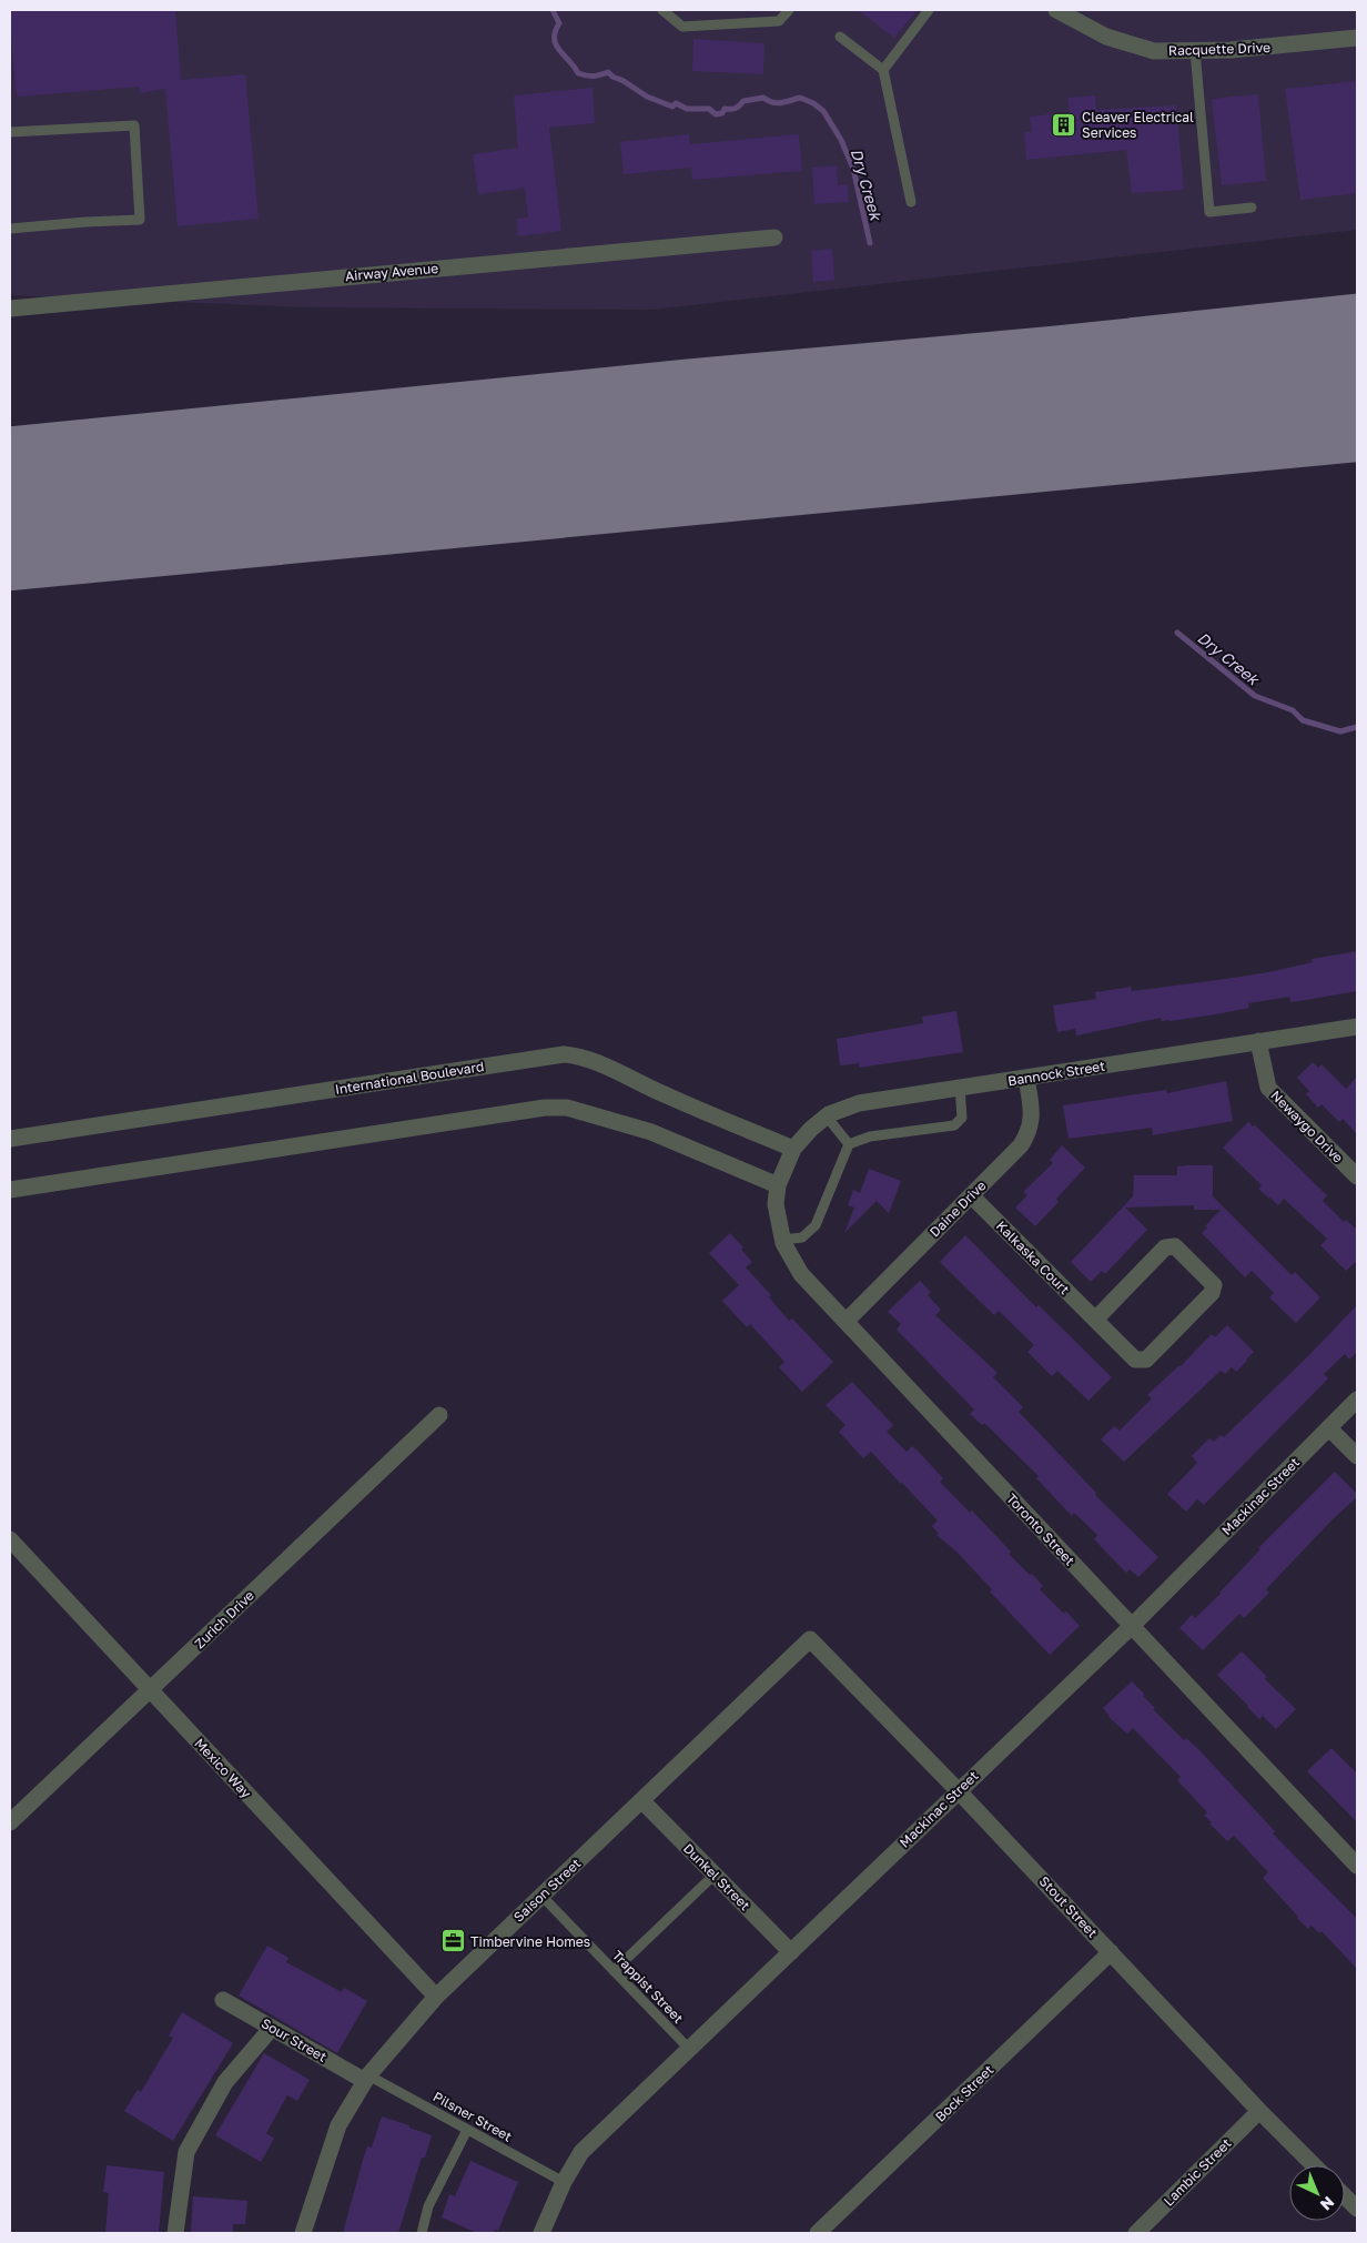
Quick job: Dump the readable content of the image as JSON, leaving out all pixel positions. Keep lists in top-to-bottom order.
{
  "streets": {
    "street": [
      "Racquette Drive",
      "Airway Avenue",
      "Bannock Street",
      "International Boulevard",
      "Newaygo Drive",
      "Daine Drive",
      "Kalkaska Court",
      "Mackinac Street",
      "Toronto Street",
      "Zurich Drive",
      "Mexico Way",
      "Dunkel Street",
      "Saison Street",
      "Stout Street",
      "Sour Street",
      "Bock Street",
      "Lambic Street"
    ],
    "lane": ["Trappist Street", "Pilsner Street"]
  },
  "crossings": [
    ["Bannock Street", "International Boulevard"],
    ["Bannock Street", "Newaygo Drive"],
    ["Bannock Street", "Daine Drive"],
    ["Bannock Street", "Toronto Street"],
    ["Daine Drive", "Kalkaska Court"],
    ["Daine Drive", "Toronto Street"],
    ["Mackinac Street", "Toronto Street"],
    ["Mackinac Street", "Dunkel Street"],
    ["Mackinac Street", "Stout Street"],
    ["Mackinac Street", "Trappist Street"],
    ["Mackinac Street", "Pilsner Street"],
    ["Zurich Drive", "Mexico Way"],
    ["Mexico Way", "Saison Street"],
    ["Dunkel Street", "Saison Street"],
    ["Saison Street", "Stout Street"],
    ["Saison Street", "Trappist Street"],
    ["Saison Street", "Sour Street"],
    ["Saison Street", "Pilsner Street"],
    ["Stout Street", "Bock Street"],
    ["Stout Street", "Lambic Street"],
    ["Sour Street", "Pilsner Street"]
  ],
  "water": ["Dry Creek"],
  "places": {
    "building": ["Cleaver Electrical Services"],
    "office": ["Timbervine Homes"]
  },
  "north": "bottom right"
}
